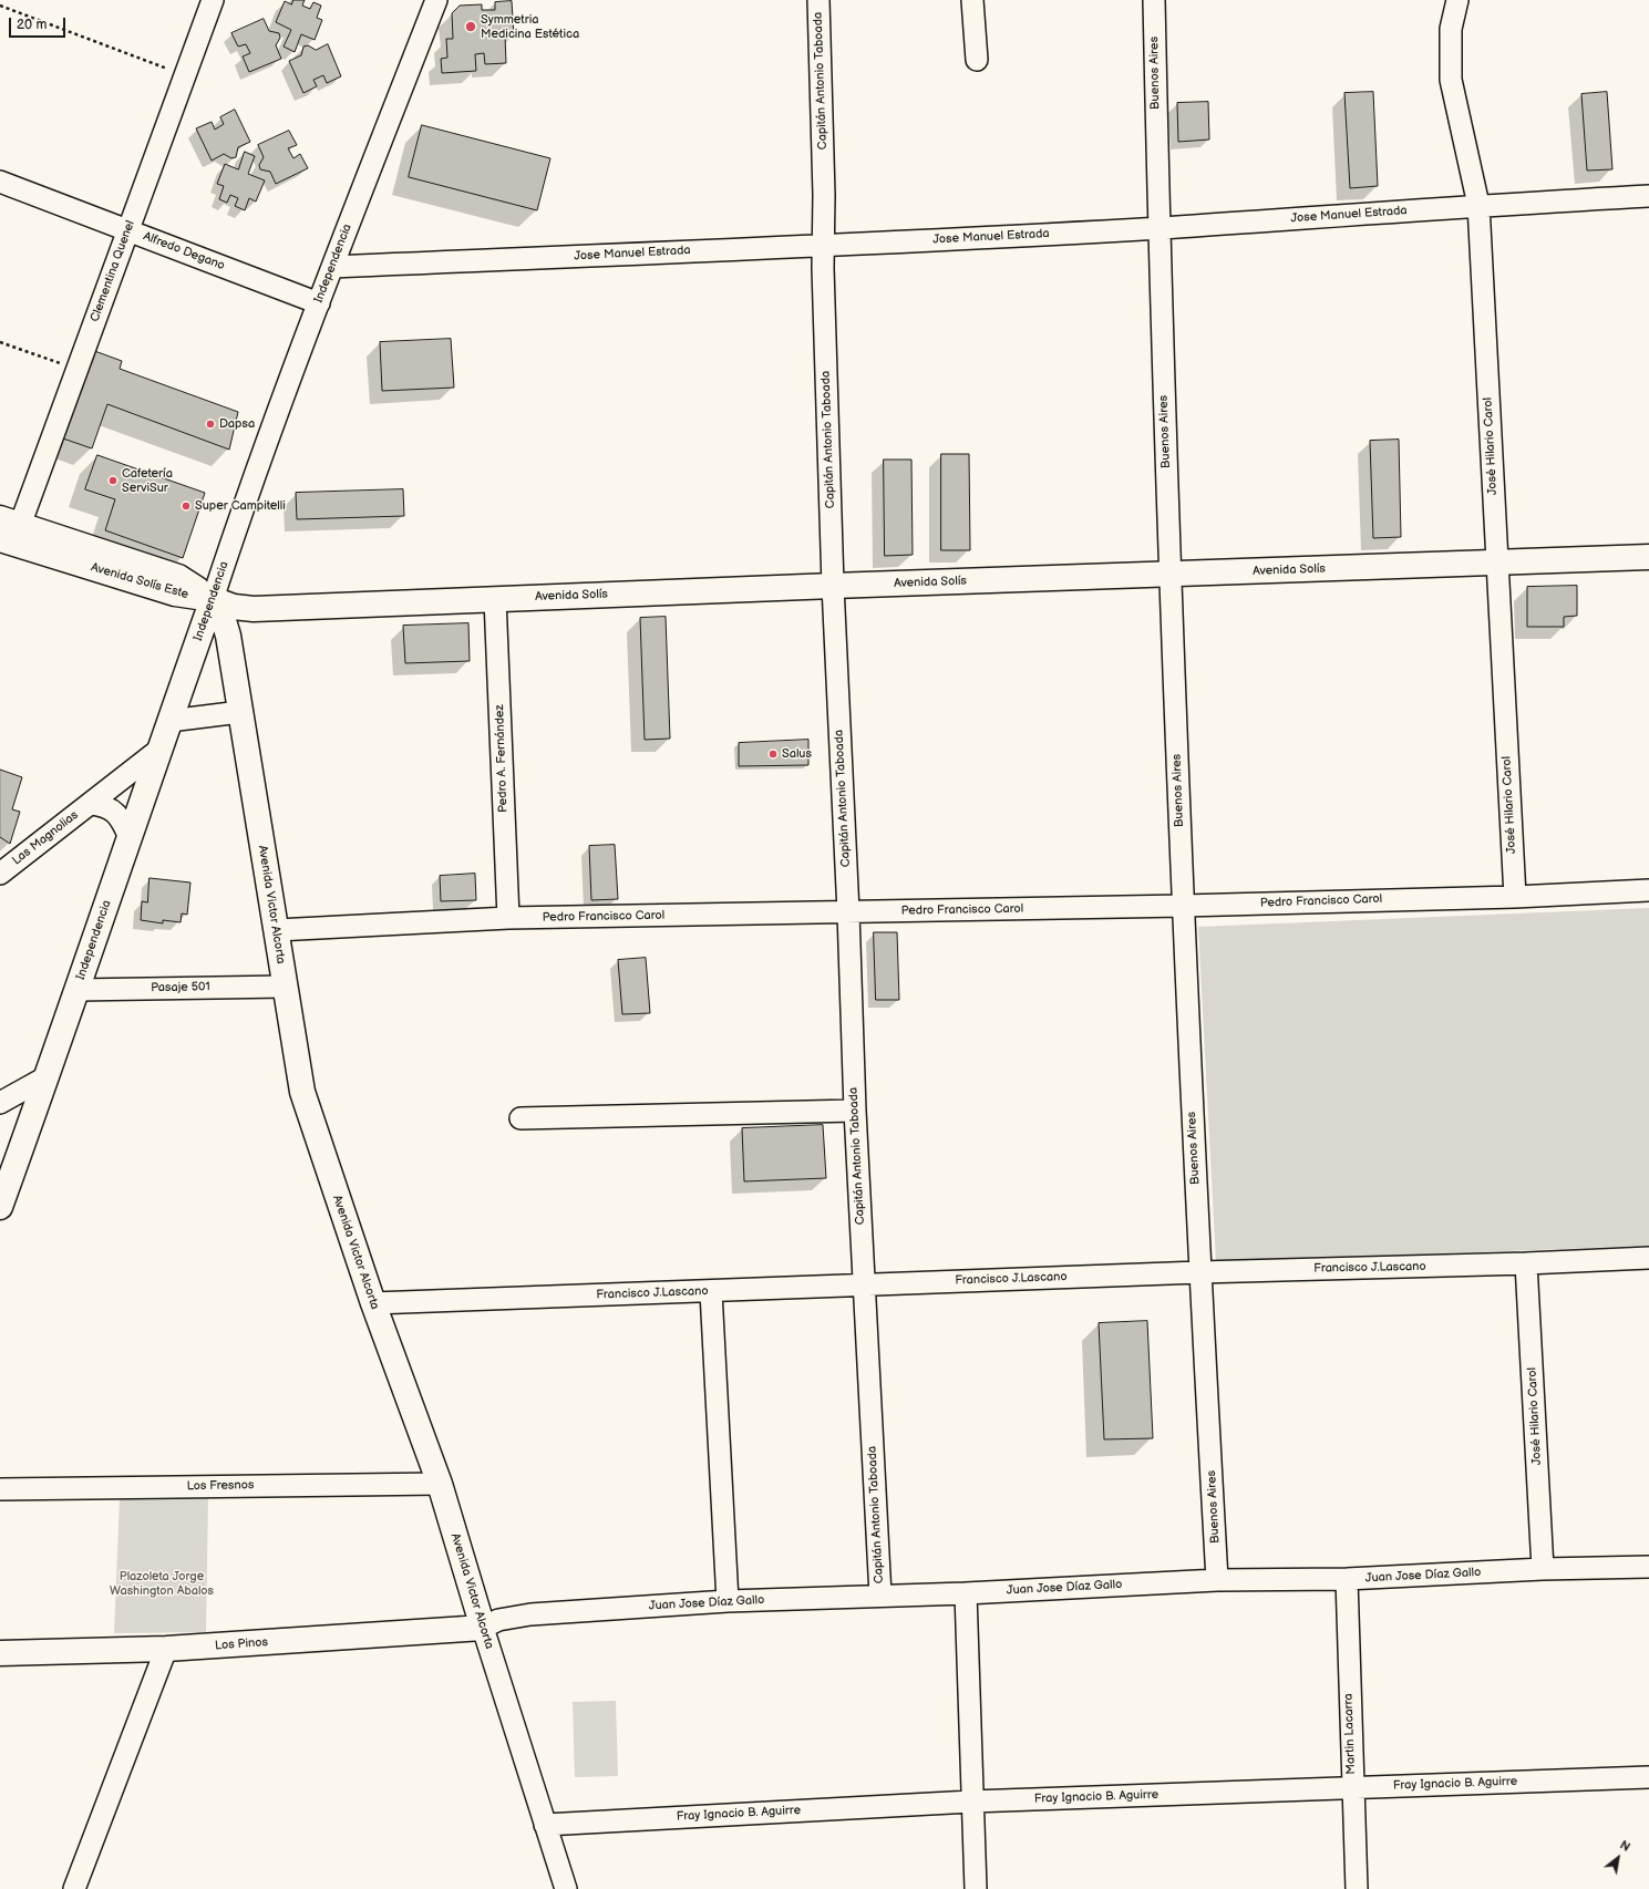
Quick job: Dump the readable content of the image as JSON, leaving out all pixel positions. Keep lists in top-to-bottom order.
{
  "streets": {
    "main road": [
      "Independencia",
      "Avenida Solís",
      "Avenida Solís Este",
      "Avenida Victor Alcorta",
      "Los Pinos"
    ],
    "street": [
      "Buenos Aires",
      "Capitán Antonio Taboada",
      "Jose Manuel Estrada",
      "Alfredo Degano",
      "Clementina Quenel",
      "José Hilario Carol",
      "Pedro A. Fernández",
      "Las Magnolias",
      "Pedro Francisco Carol",
      "Pasaje 501",
      "Francisco J.Lascano",
      "Los Fresnos",
      "Juan Jose Díaz Gallo",
      "Martin Lacarra",
      "Fray Ignacio B. Aguirre"
    ]
  },
  "crossings": [
    ["Buenos Aires", "Jose Manuel Estrada"],
    ["Buenos Aires", "Avenida Solís"],
    ["Buenos Aires", "Pedro Francisco Carol"],
    ["Buenos Aires", "Francisco J.Lascano"],
    ["Buenos Aires", "Juan Jose Díaz Gallo"],
    ["Capitán Antonio Taboada", "Jose Manuel Estrada"],
    ["Capitán Antonio Taboada", "Avenida Solís"],
    ["Capitán Antonio Taboada", "Pedro Francisco Carol"],
    ["Capitán Antonio Taboada", "Francisco J.Lascano"],
    ["Capitán Antonio Taboada", "Juan Jose Díaz Gallo"],
    ["Jose Manuel Estrada", "Independencia"],
    ["Jose Manuel Estrada", "José Hilario Carol"],
    ["Alfredo Degano", "Independencia"],
    ["Alfredo Degano", "Clementina Quenel"],
    ["Independencia", "Avenida Solís"],
    ["Independencia", "Avenida Solís Este"],
    ["Independencia", "Las Magnolias"],
    ["Independencia", "Avenida Victor Alcorta"],
    ["Independencia", "Pasaje 501"],
    ["Clementina Quenel", "Avenida Solís Este"],
    ["José Hilario Carol", "Avenida Solís"],
    ["José Hilario Carol", "Pedro Francisco Carol"],
    ["José Hilario Carol", "Francisco J.Lascano"],
    ["José Hilario Carol", "Juan Jose Díaz Gallo"],
    ["Avenida Solís", "Avenida Solís Este"],
    ["Avenida Solís", "Pedro A. Fernández"],
    ["Avenida Solís", "Avenida Victor Alcorta"],
    ["Avenida Solís Este", "Avenida Victor Alcorta"],
    ["Pedro A. Fernández", "Pedro Francisco Carol"],
    ["Pedro Francisco Carol", "Avenida Victor Alcorta"],
    ["Avenida Victor Alcorta", "Pasaje 501"],
    ["Avenida Victor Alcorta", "Francisco J.Lascano"],
    ["Avenida Victor Alcorta", "Los Fresnos"],
    ["Avenida Victor Alcorta", "Juan Jose Díaz Gallo"],
    ["Avenida Victor Alcorta", "Los Pinos"],
    ["Avenida Victor Alcorta", "Fray Ignacio B. Aguirre"],
    ["Juan Jose Díaz Gallo", "Los Pinos"],
    ["Juan Jose Díaz Gallo", "Martin Lacarra"],
    ["Martin Lacarra", "Fray Ignacio B. Aguirre"]
  ],
  "parks": ["Plazoleta Jorge Washington Abalos"],
  "places": [
    "Symmetria Medicina Estética",
    "Dapsa",
    "Cafetería ServiSur",
    "Super Campitelli",
    "Salus"
  ],
  "scale_bar": "20 m",
  "north": "top right"
}
